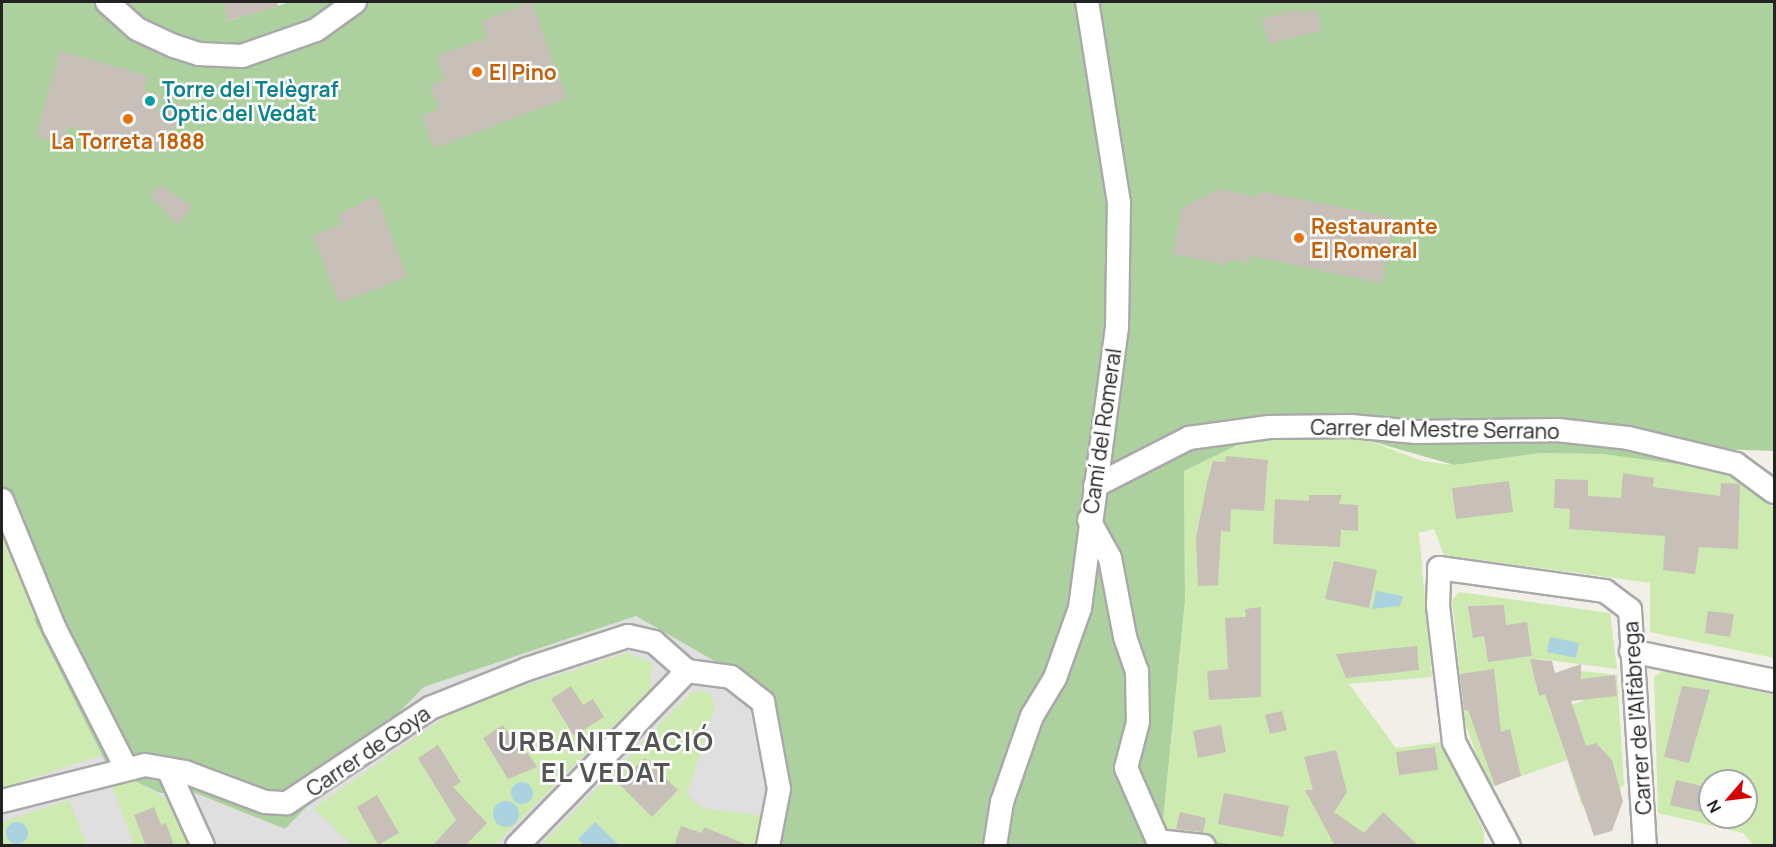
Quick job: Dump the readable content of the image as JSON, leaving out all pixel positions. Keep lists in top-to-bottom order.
{
  "streets": {
    "street": [
      "Carrer del Mestre Serrano",
      "Camí del Romeral",
      "Carrer de l'Alfàbrega",
      "Carrer de Goya"
    ]
  },
  "crossings": [
    ["Carrer del Mestre Serrano", "Camí del Romeral"]
  ],
  "districts": ["URBANITZACIÓ EL VEDAT"],
  "places": [
    "El Pino",
    "Torre del Telègraf Òptic del Vedat",
    "La Torreta 1888",
    "Restaurante El Romeral"
  ],
  "north": "bottom left"
}
